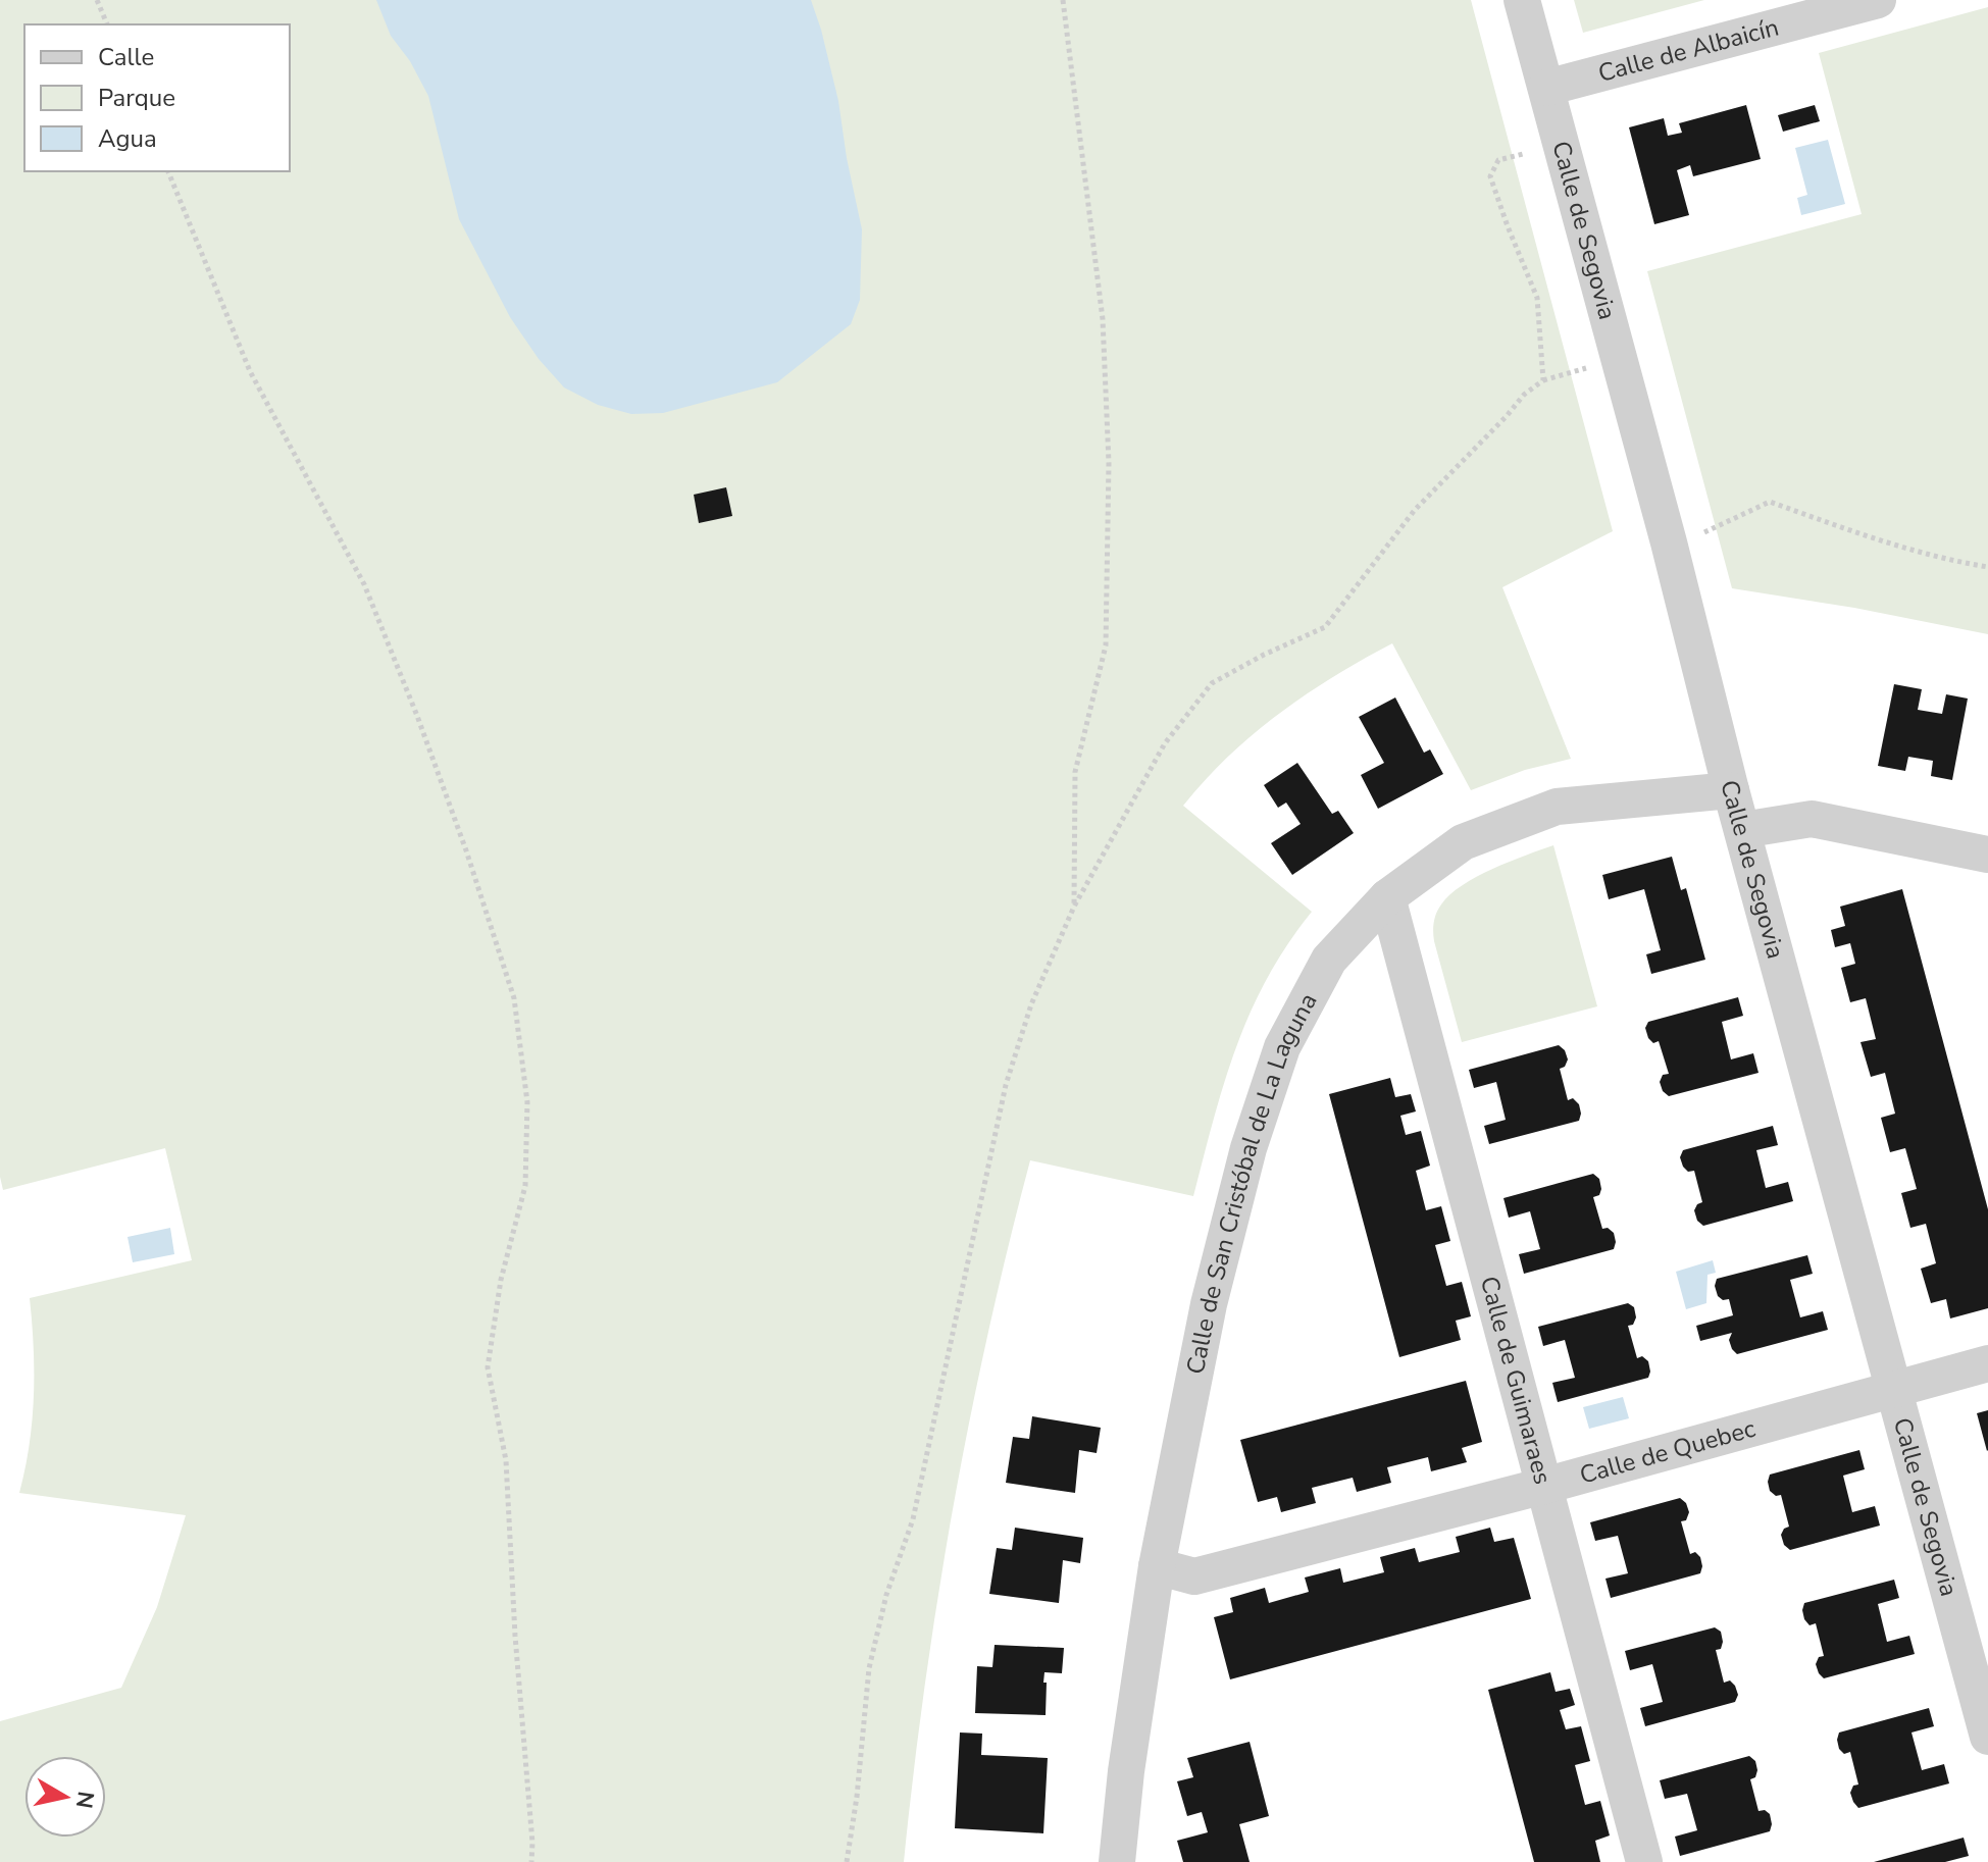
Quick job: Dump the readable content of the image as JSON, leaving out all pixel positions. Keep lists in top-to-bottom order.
{
  "streets": {
    "street": [
      "Calle de Albaicín",
      "Calle de Segovia",
      "Calle de San Cristóbal de La Laguna",
      "Calle de Guimaraes",
      "Calle de Quebec"
    ]
  },
  "crossings": [
    ["Calle de Albaicín", "Calle de Segovia"],
    ["Calle de Segovia", "Calle de San Cristóbal de La Laguna"],
    ["Calle de Segovia", "Calle de Quebec"],
    ["Calle de San Cristóbal de La Laguna", "Calle de Guimaraes"],
    ["Calle de San Cristóbal de La Laguna", "Calle de Quebec"],
    ["Calle de Guimaraes", "Calle de Quebec"]
  ],
  "legend": ["Calle", "Parque", "Agua"],
  "north": "right"
}
